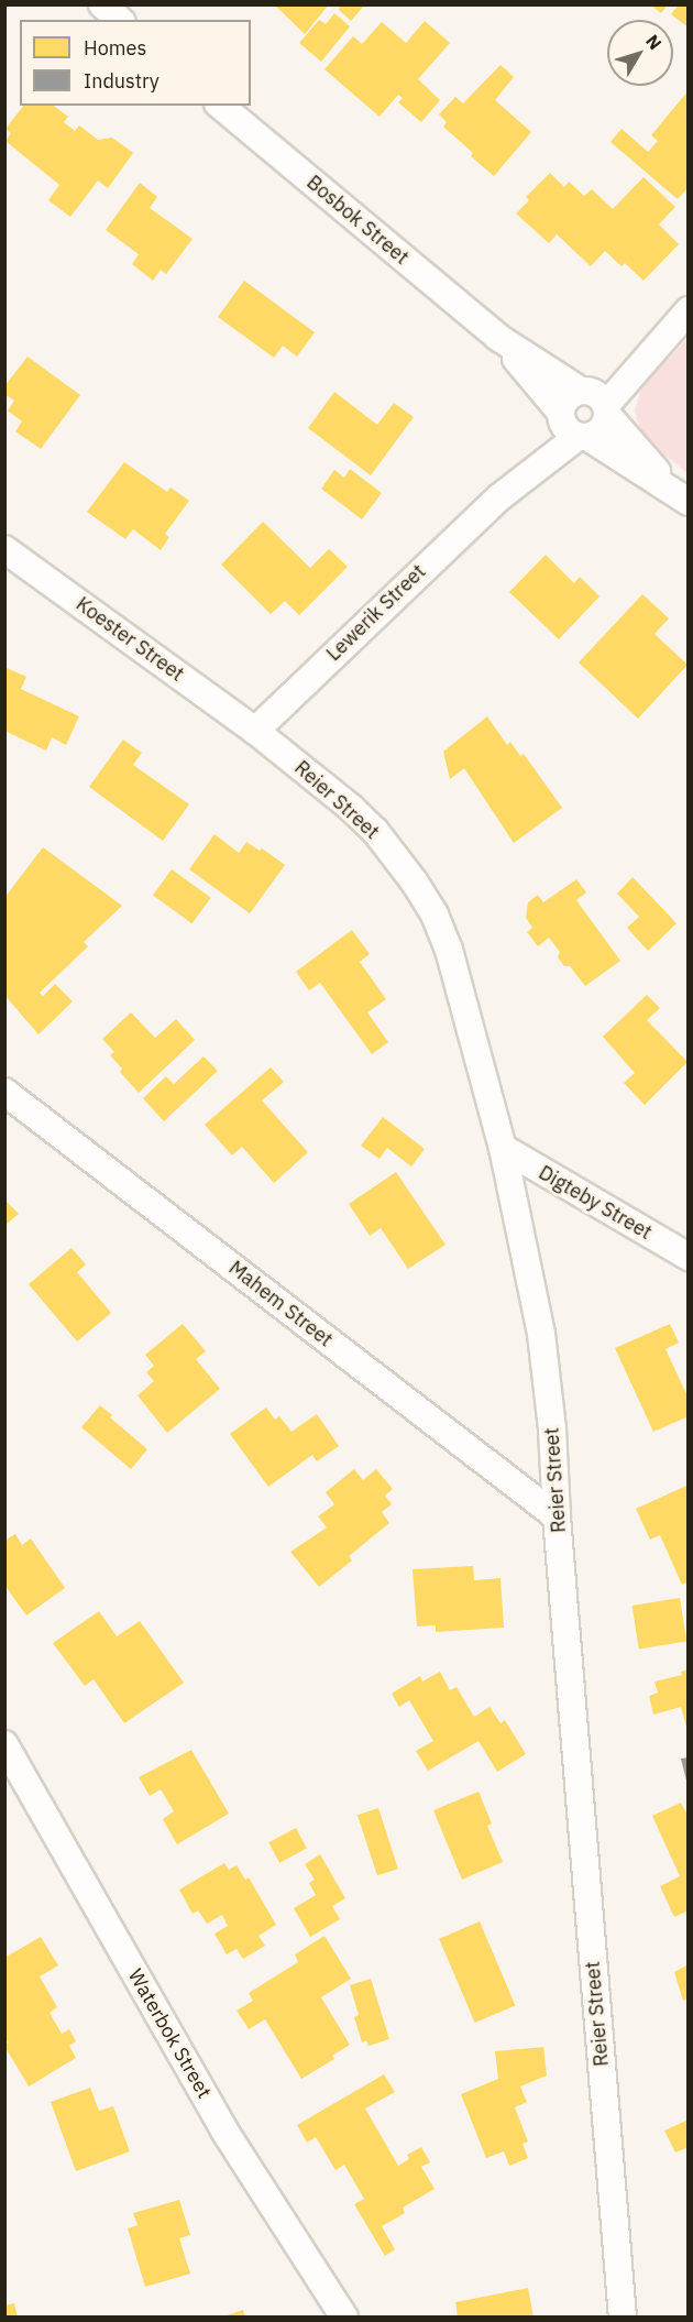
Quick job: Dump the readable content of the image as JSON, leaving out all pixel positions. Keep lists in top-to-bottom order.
{
  "streets": {
    "street": [
      "Bosbok Street",
      "Lewerik Street",
      "Koester Street",
      "Reier Street",
      "Digteby Street",
      "Mahem Street",
      "Waterbok Street"
    ]
  },
  "crossings": [
    ["Bosbok Street", "Lewerik Street"],
    ["Lewerik Street", "Koester Street"],
    ["Lewerik Street", "Reier Street"],
    ["Koester Street", "Reier Street"],
    ["Reier Street", "Digteby Street"],
    ["Reier Street", "Mahem Street"]
  ],
  "legend": ["Homes", "Industry"],
  "north": "top right"
}
